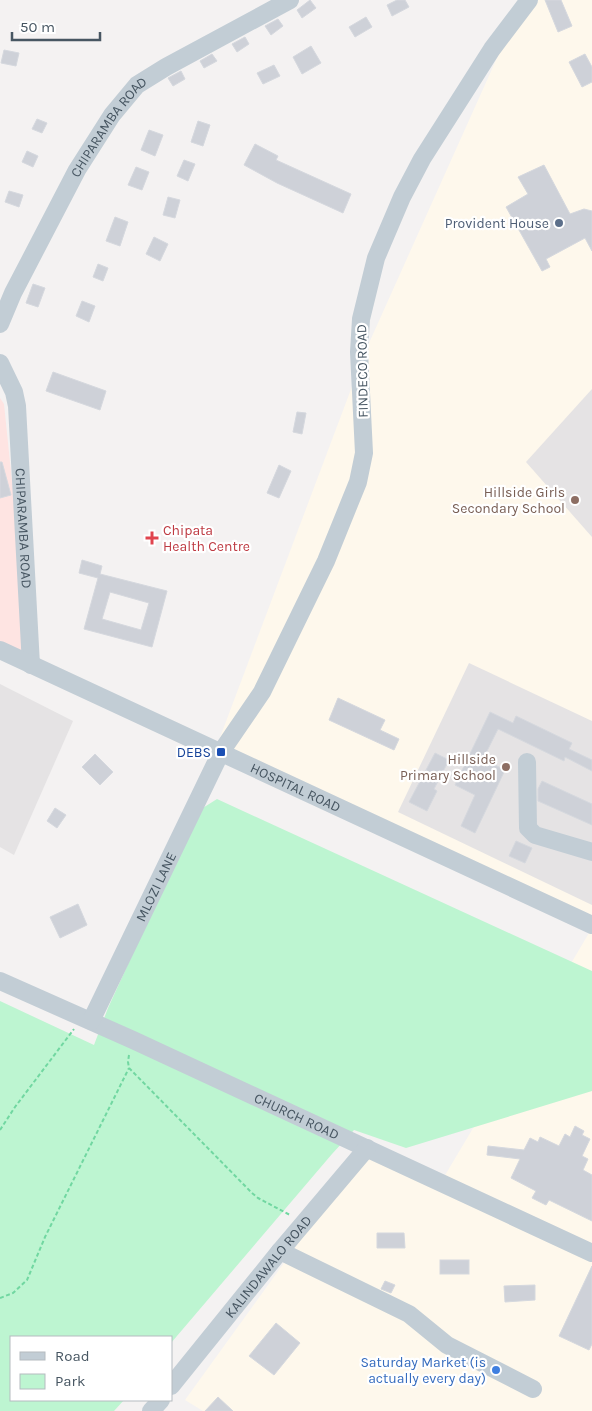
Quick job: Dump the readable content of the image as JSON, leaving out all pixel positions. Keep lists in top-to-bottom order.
{
  "streets": {
    "street": [
      "CHIPARAMBA ROAD",
      "FINDECO ROAD",
      "HOSPITAL ROAD",
      "MLOZI LANE",
      "CHURCH ROAD",
      "KALINDAWALO ROAD"
    ]
  },
  "crossings": [
    ["CHIPARAMBA ROAD", "HOSPITAL ROAD"],
    ["FINDECO ROAD", "HOSPITAL ROAD"],
    ["FINDECO ROAD", "MLOZI LANE"],
    ["HOSPITAL ROAD", "MLOZI LANE"],
    ["MLOZI LANE", "CHURCH ROAD"],
    ["CHURCH ROAD", "KALINDAWALO ROAD"]
  ],
  "places": {
    "other": [
      "Provident House",
      "Hillside Girls Secondary School",
      "Hillside Primary School",
      "Saturday Market (is actually every day)"
    ],
    "health": ["Chipata Health Centre"],
    "transit": ["DEBS"]
  },
  "legend": ["Road", "Park"],
  "scale_bar": "50 m"
}
